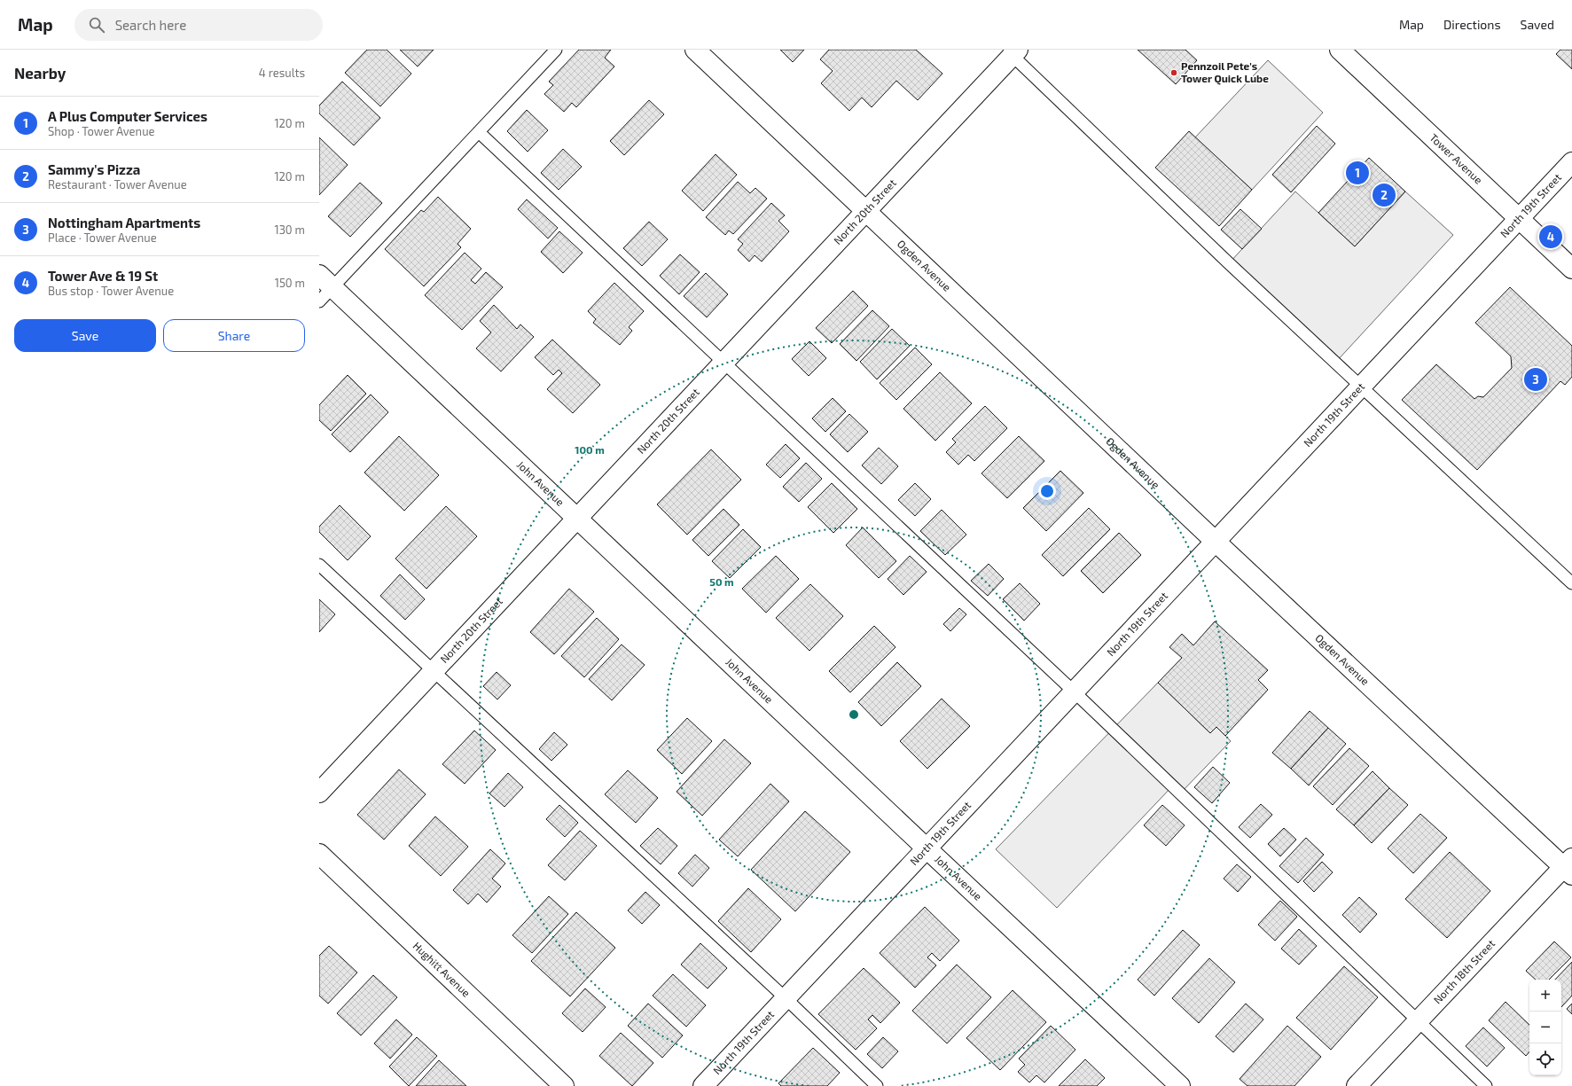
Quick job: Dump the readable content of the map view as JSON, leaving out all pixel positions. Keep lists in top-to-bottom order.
{
  "streets": {
    "street": [
      "Tower Avenue",
      "North 19th Street",
      "North 20th Street",
      "Ogden Avenue",
      "John Avenue",
      "Hughitt Avenue",
      "North 18th Street"
    ]
  },
  "crossings": [
    ["Tower Avenue", "North 19th Street"],
    ["North 19th Street", "Ogden Avenue"],
    ["North 19th Street", "John Avenue"],
    ["North 20th Street", "Ogden Avenue"],
    ["North 20th Street", "John Avenue"],
    ["Ogden Avenue", "North 18th Street"]
  ],
  "places": ["Pennzoil Pete's Tower Quick Lube"],
  "page": {
    "header": "Map",
    "search": "Search here",
    "nav": ["Map", "Directions", "Saved"],
    "heading": ["Nearby", "4 results"],
    "list": [
      {
        "mark": "1",
        "name": "A Plus Computer Services",
        "note": "Shop · Tower Avenue",
        "value": "120 m"
      },
      {
        "mark": "2",
        "name": "Sammy's Pizza",
        "note": "Restaurant · Tower Avenue",
        "value": "120 m"
      },
      {
        "mark": "3",
        "name": "Nottingham Apartments",
        "note": "Place · Tower Avenue",
        "value": "130 m"
      },
      {
        "mark": "4",
        "name": "Tower Ave & 19 St",
        "note": "Bus stop · Tower Avenue",
        "value": "150 m"
      }
    ],
    "pins": [
      "1",
      "2",
      "4",
      "3"
    ],
    "buttons": ["Save", "Share"],
    "map_buttons": ["+", "−"]
  },
  "rings": ["100 m", "50 m"]
}
